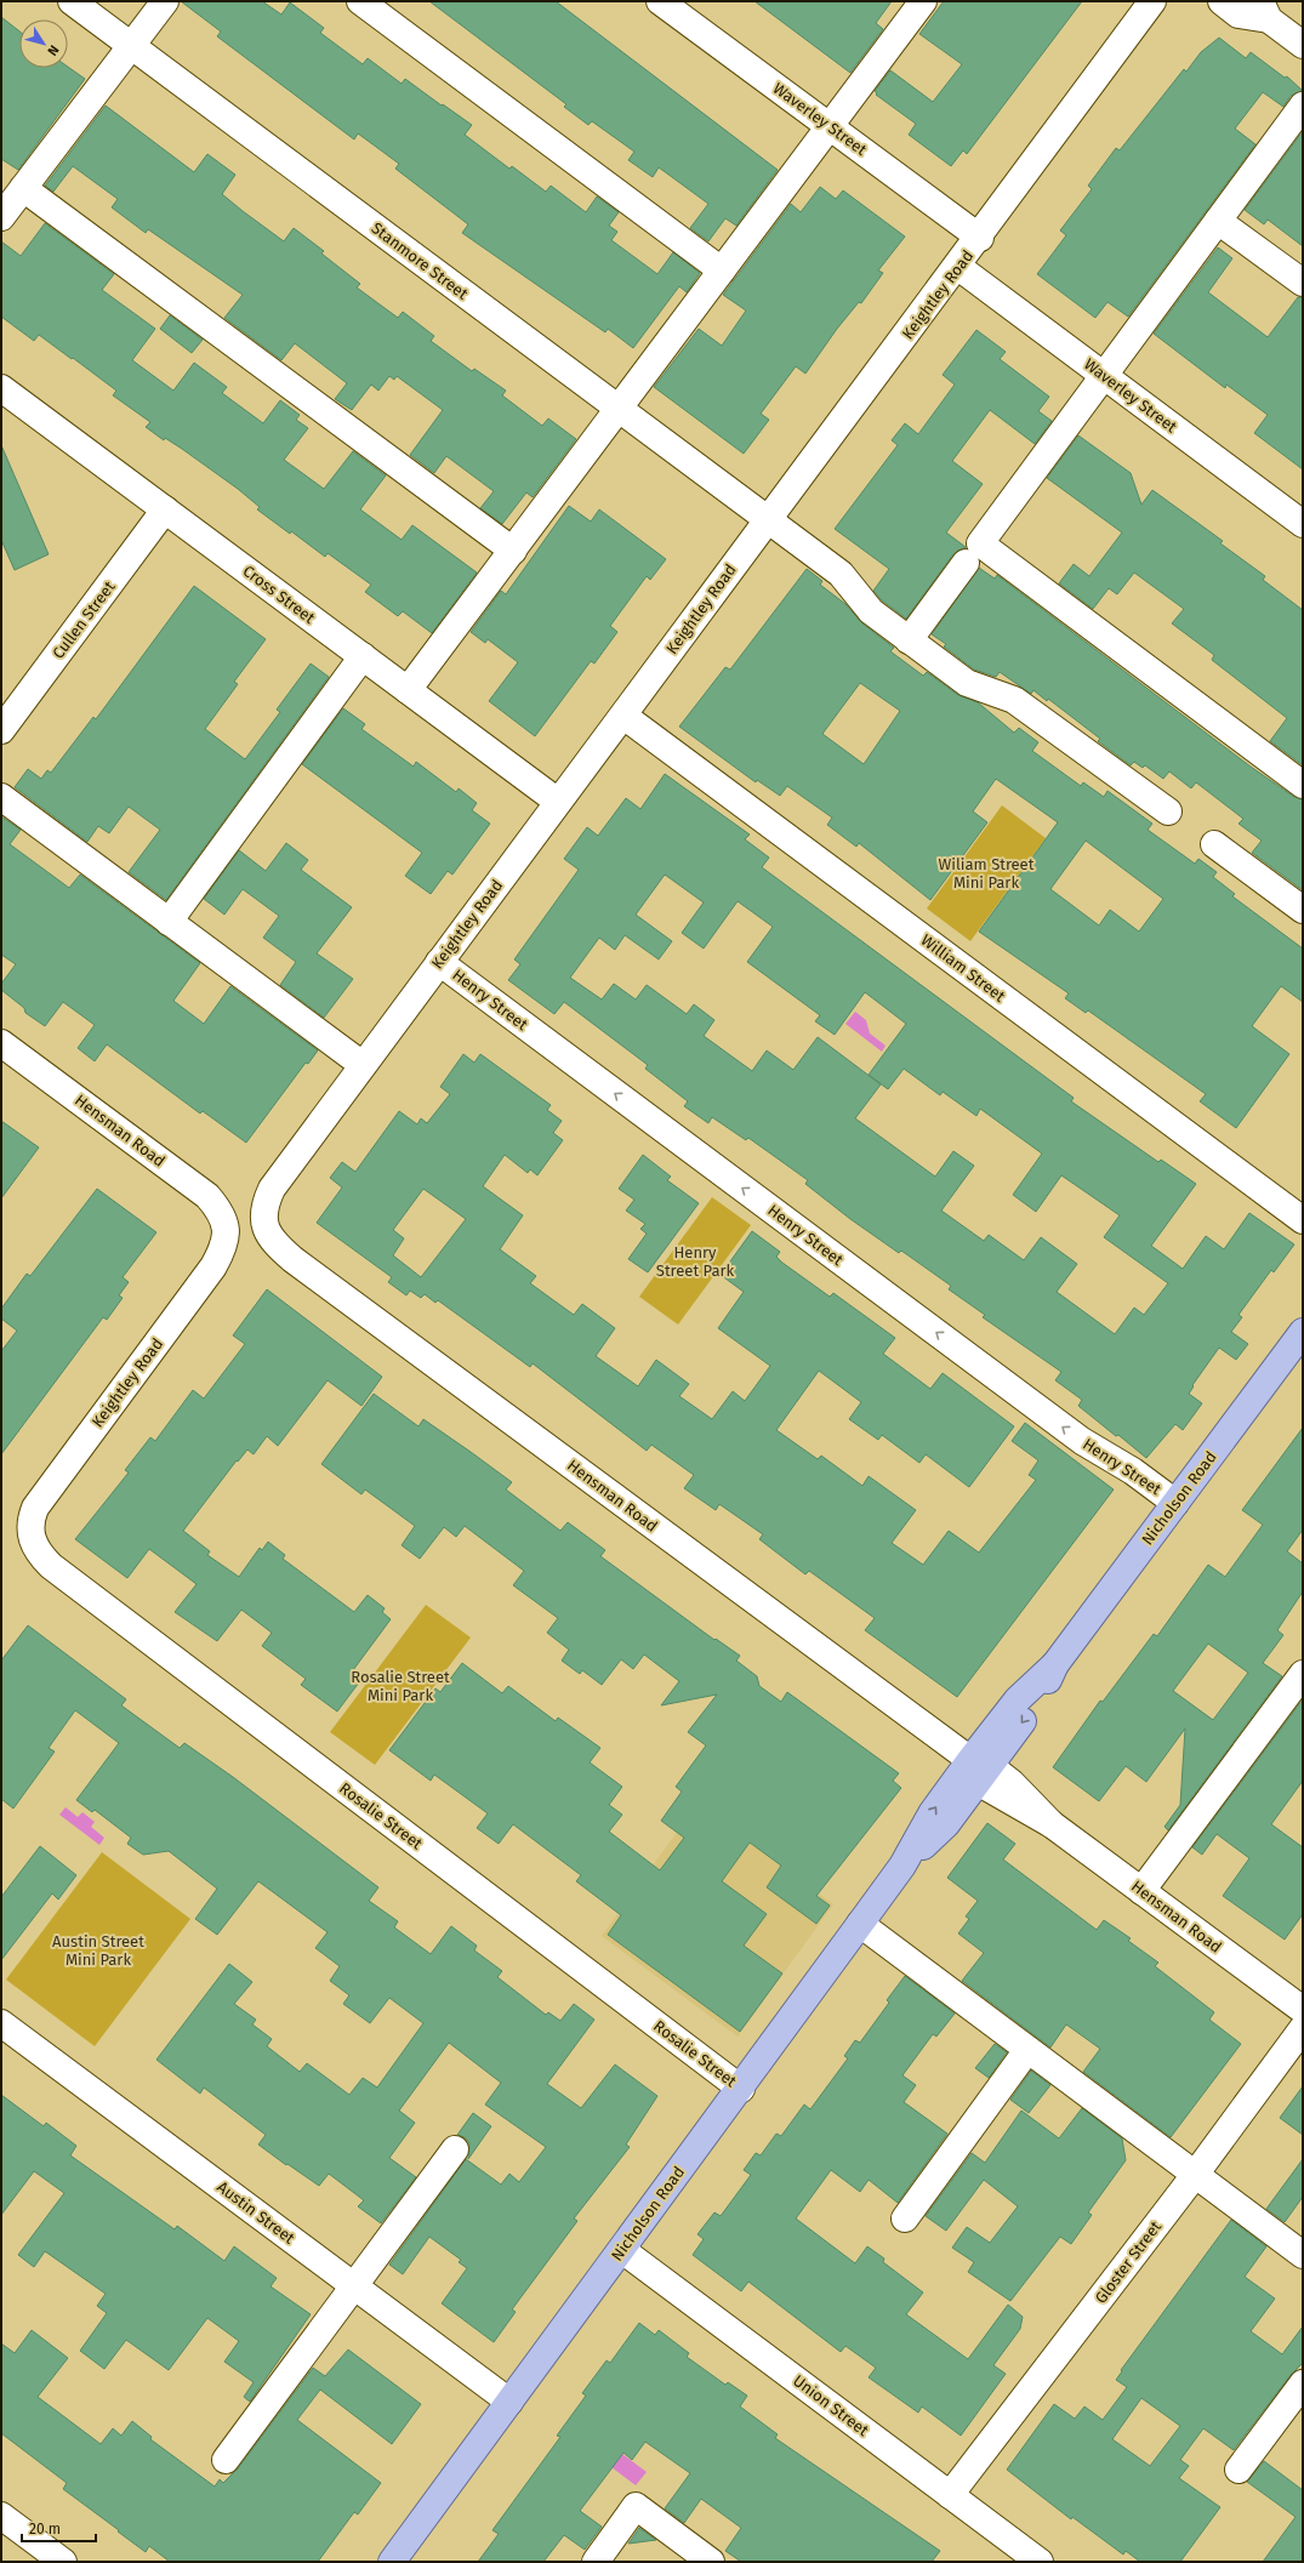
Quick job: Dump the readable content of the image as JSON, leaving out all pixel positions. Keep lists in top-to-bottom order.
{
  "streets": {
    "main road": ["Nicholson Road"],
    "street": [
      "Waverley Street",
      "Stanmore Street",
      "Keightley Road",
      "Cross Street",
      "Cullen Street",
      "William Street",
      "Henry Street",
      "Hensman Road",
      "Rosalie Street",
      "Austin Street",
      "Gloster Street",
      "Union Street"
    ]
  },
  "crossings": [
    ["Waverley Street", "Keightley Road"],
    ["Stanmore Street", "Keightley Road"],
    ["Keightley Road", "Cross Street"],
    ["Keightley Road", "William Street"],
    ["Keightley Road", "Henry Street"],
    ["Keightley Road", "Hensman Road"],
    ["Keightley Road", "Rosalie Street"],
    ["Cross Street", "Cullen Street"],
    ["Henry Street", "Nicholson Road"],
    ["Hensman Road", "Nicholson Road"],
    ["Nicholson Road", "Rosalie Street"],
    ["Nicholson Road", "Austin Street"],
    ["Nicholson Road", "Union Street"],
    ["Gloster Street", "Union Street"]
  ],
  "one_way": ["Henry Street"],
  "parks": [
    "Wiliam Street Mini Park",
    "Henry Street Park",
    "Rosalie Street Mini Park",
    "Austin Street Mini Park"
  ],
  "scale_bar": "20 m",
  "north": "bottom right"
}
